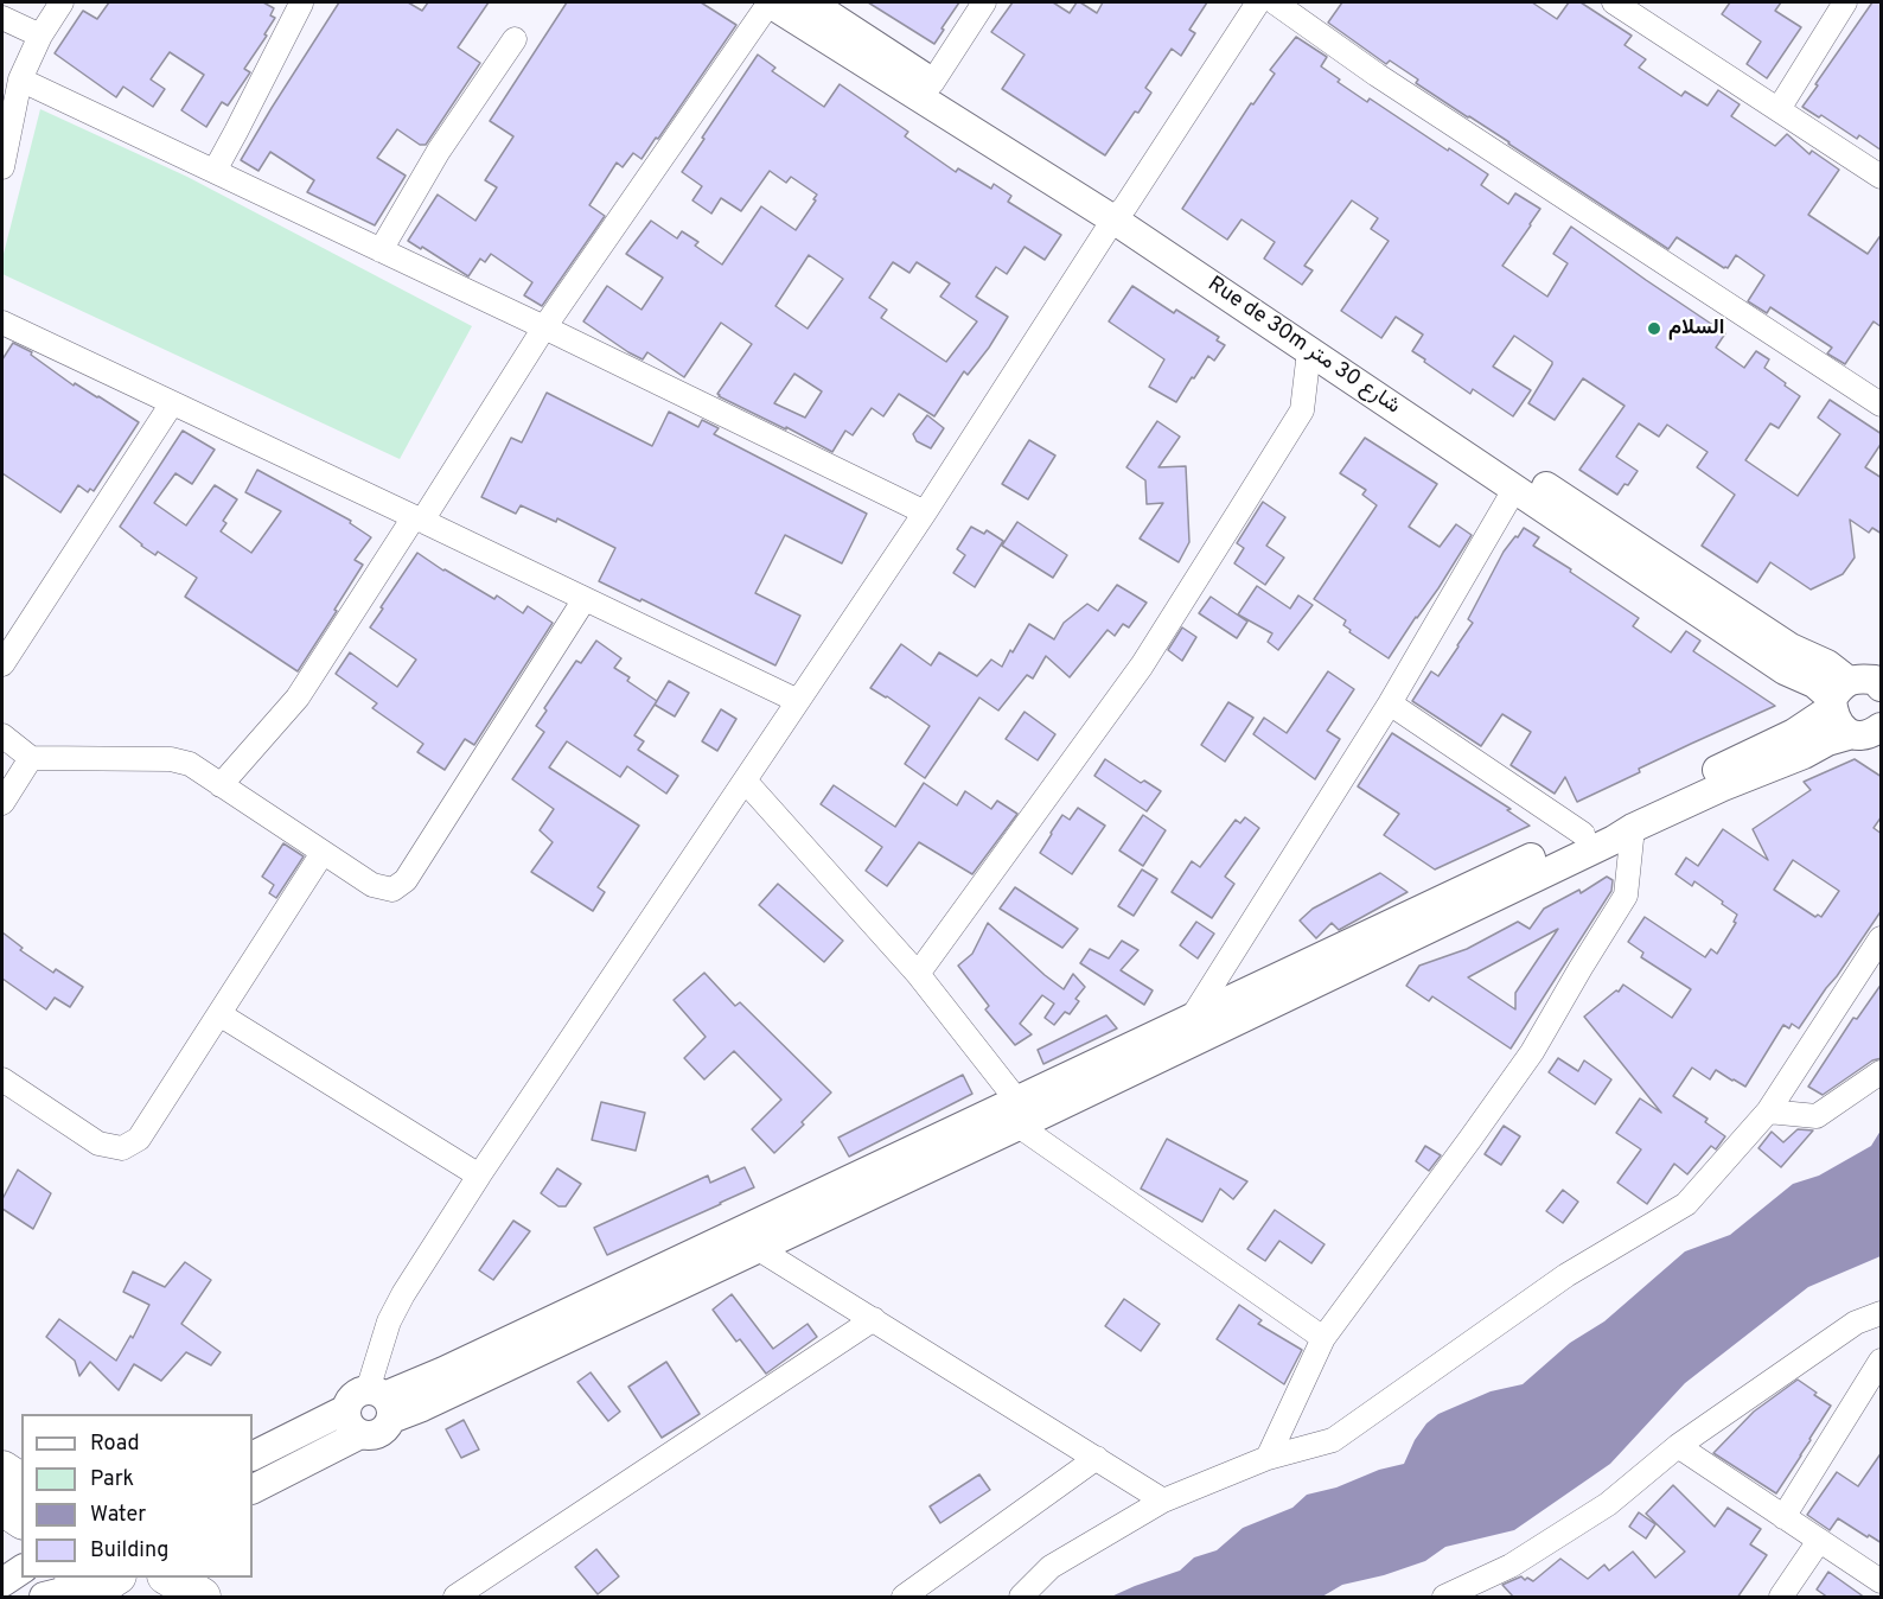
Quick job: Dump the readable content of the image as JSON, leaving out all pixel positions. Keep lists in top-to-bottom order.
{
  "streets": {
    "street": ["Rue de 30m شارع 30 متر"]
  },
  "places": ["السلام"],
  "legend": [
    "Road",
    "Park",
    "Water",
    "Building"
  ]
}
